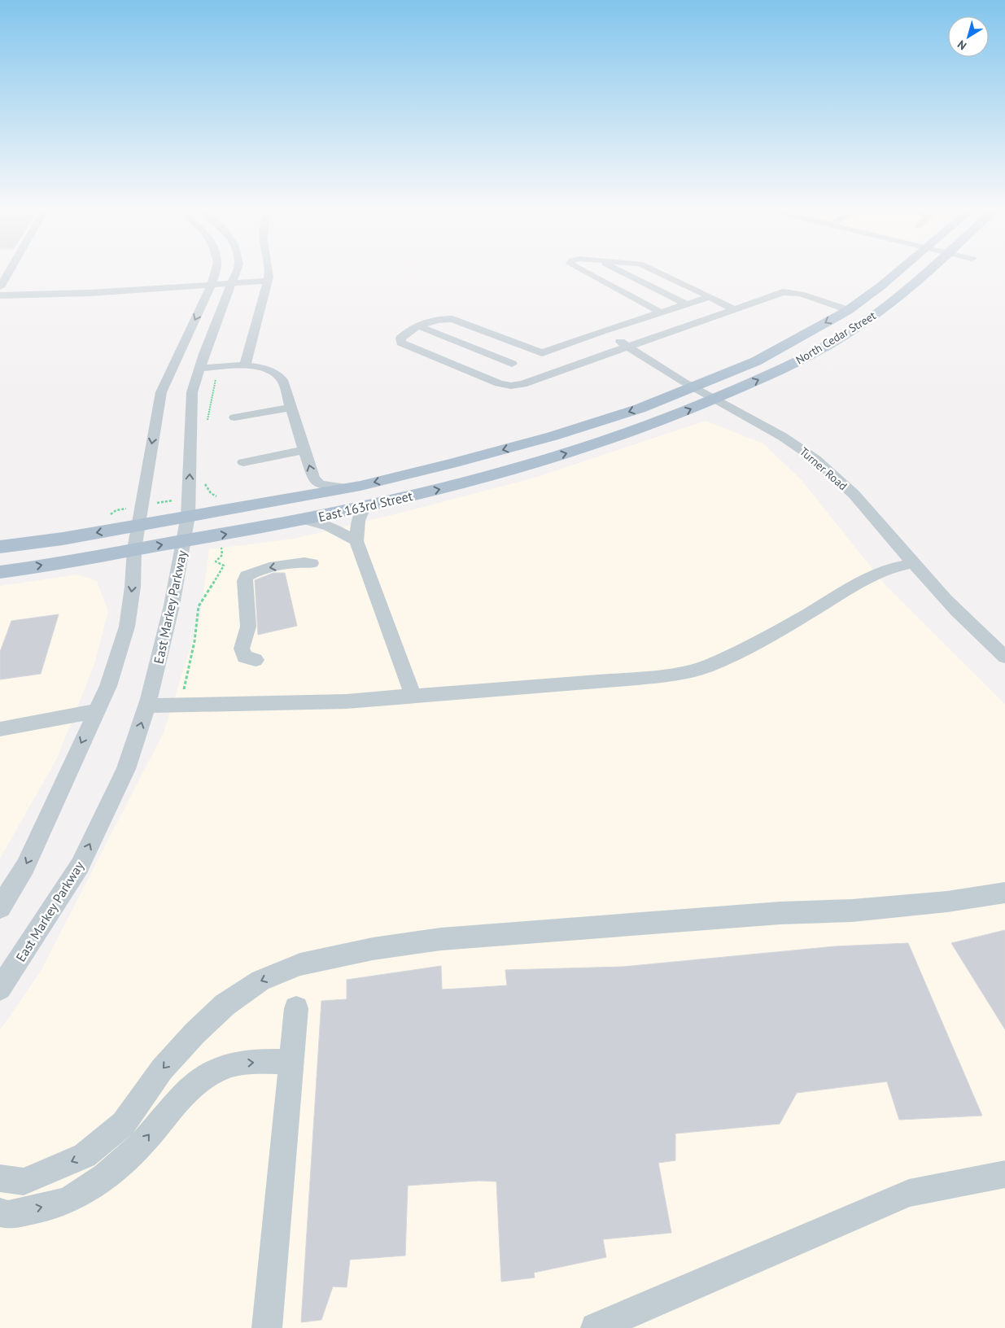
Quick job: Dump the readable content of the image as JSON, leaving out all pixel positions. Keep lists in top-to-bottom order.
{
  "streets": {
    "main road": ["North Cedar Street", "East 163rd Street"],
    "street": ["Turner Road", "East Markey Parkway"]
  },
  "crossings": [
    ["North Cedar Street", "Turner Road"],
    ["North Cedar Street", "East 163rd Street"],
    ["Turner Road", "East 163rd Street"],
    ["East 163rd Street", "East Markey Parkway"]
  ],
  "north": "bottom left"
}
